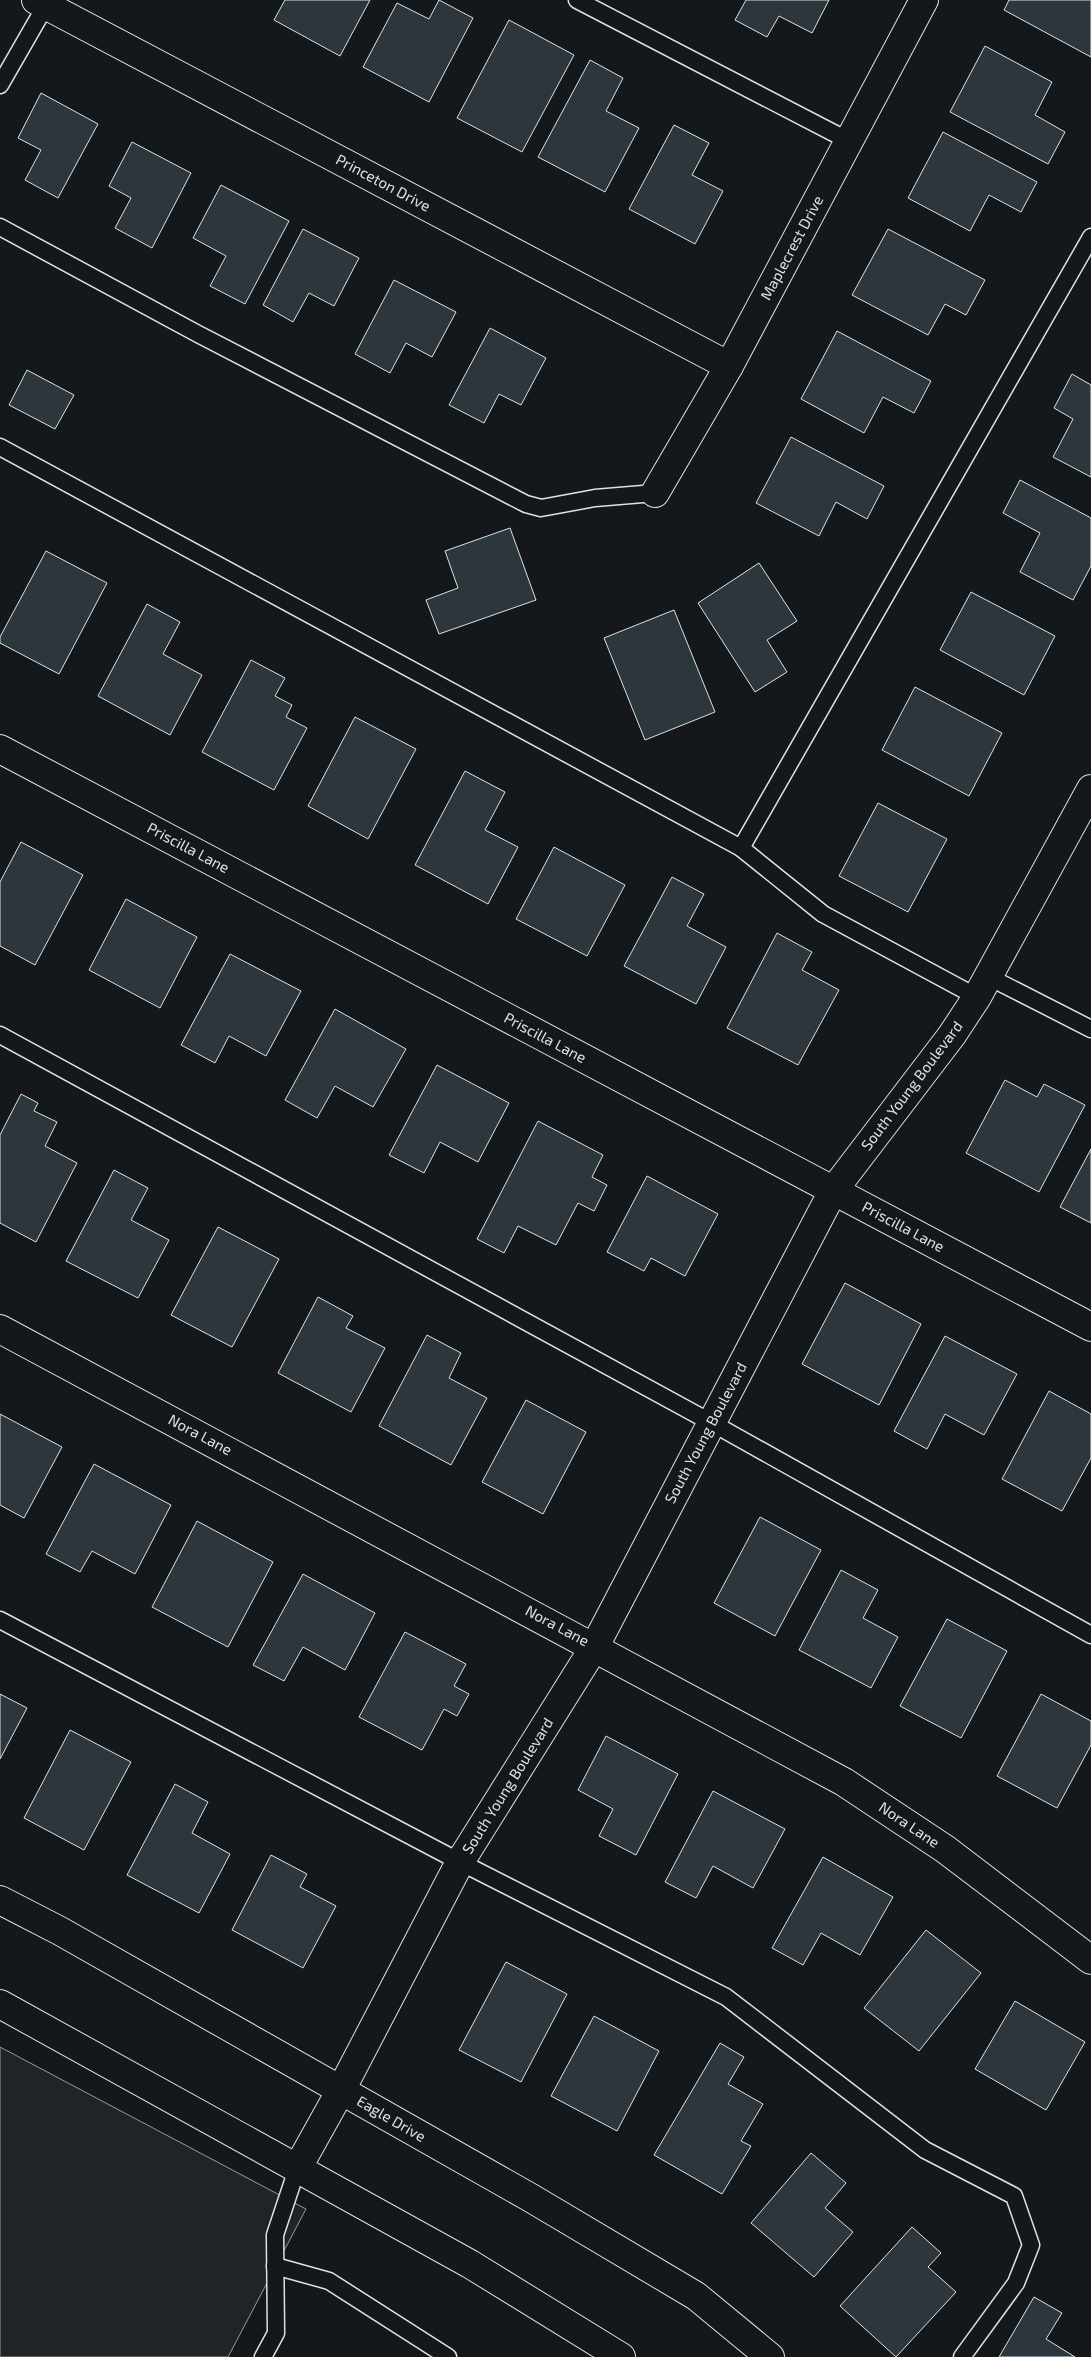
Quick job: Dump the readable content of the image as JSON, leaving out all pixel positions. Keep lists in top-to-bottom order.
{
  "streets": {
    "street": [
      "Princeton Drive",
      "Maplecrest Drive",
      "Priscilla Lane",
      "South Young Boulevard",
      "Nora Lane",
      "Eagle Drive"
    ]
  },
  "crossings": [
    ["Princeton Drive", "Maplecrest Drive"],
    ["Priscilla Lane", "South Young Boulevard"],
    ["South Young Boulevard", "Nora Lane"],
    ["South Young Boulevard", "Eagle Drive"]
  ]
}
